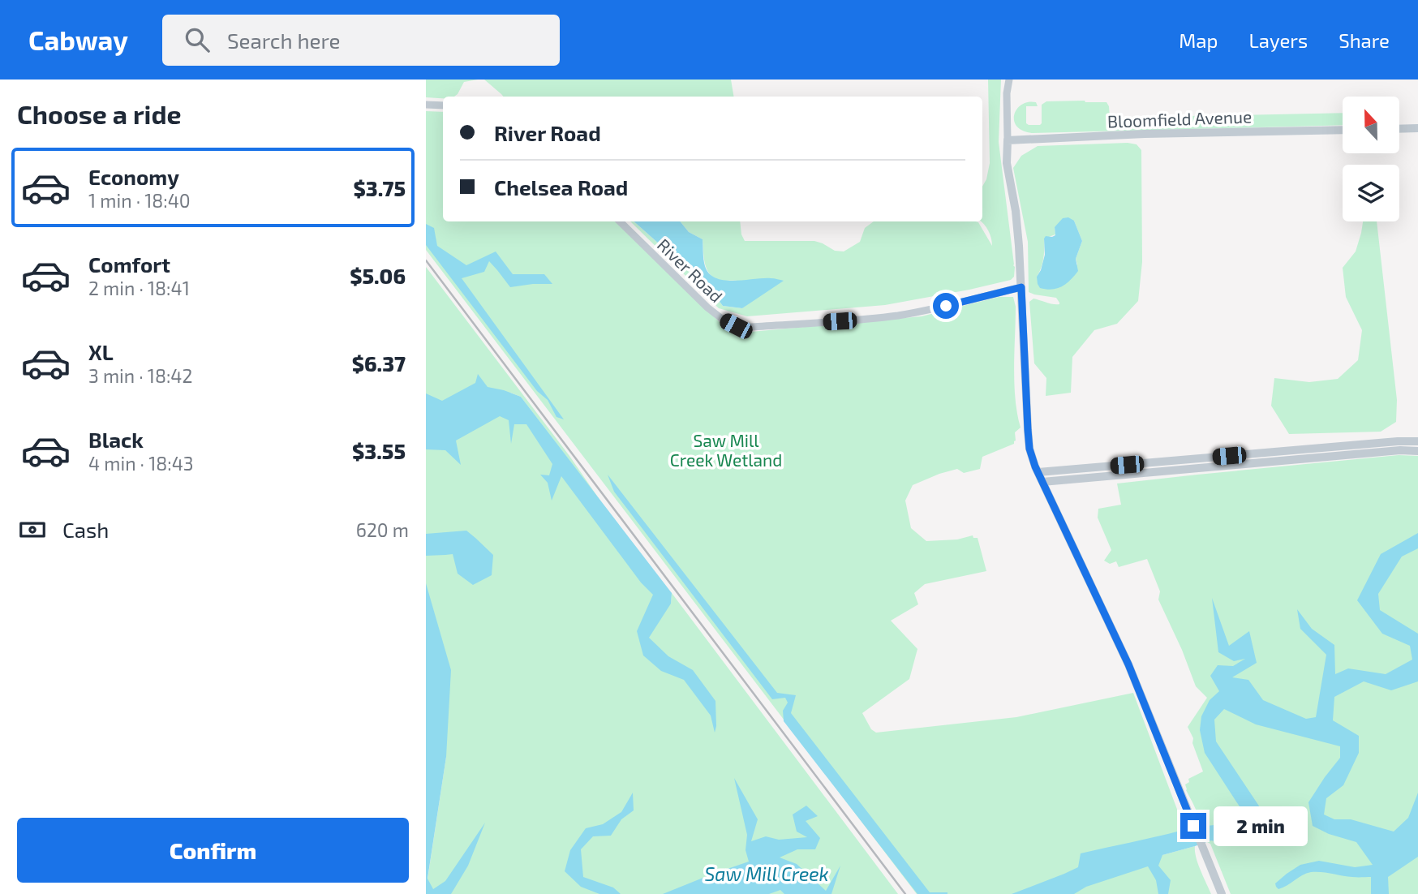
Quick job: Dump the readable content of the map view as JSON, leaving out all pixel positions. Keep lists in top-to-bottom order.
{
  "streets": {
    "street": ["Bloomfield Avenue", "River Road"]
  },
  "water": ["Saw Mill Creek"],
  "parks": ["Saw Mill Creek Wetland"],
  "north": "top",
  "page": {
    "header": "Cabway",
    "search": "Search here",
    "nav": ["Map", "Layers", "Share"],
    "heading": "Choose a ride",
    "banner": ["River Road", "Chelsea Road"],
    "list": [
      {
        "name": "Economy",
        "note": "1 min · 18:40",
        "value": "$3.75"
      },
      {
        "name": "Comfort",
        "note": "2 min · 18:41",
        "value": "$5.06"
      },
      {
        "name": "XL",
        "note": "3 min · 18:42",
        "value": "$6.37"
      },
      {
        "name": "Black",
        "note": "4 min · 18:43",
        "value": "$3.55"
      }
    ],
    "pay": ["Cash", "620 m"],
    "buttons": "Confirm",
    "bubble": "2 min"
  }
}
